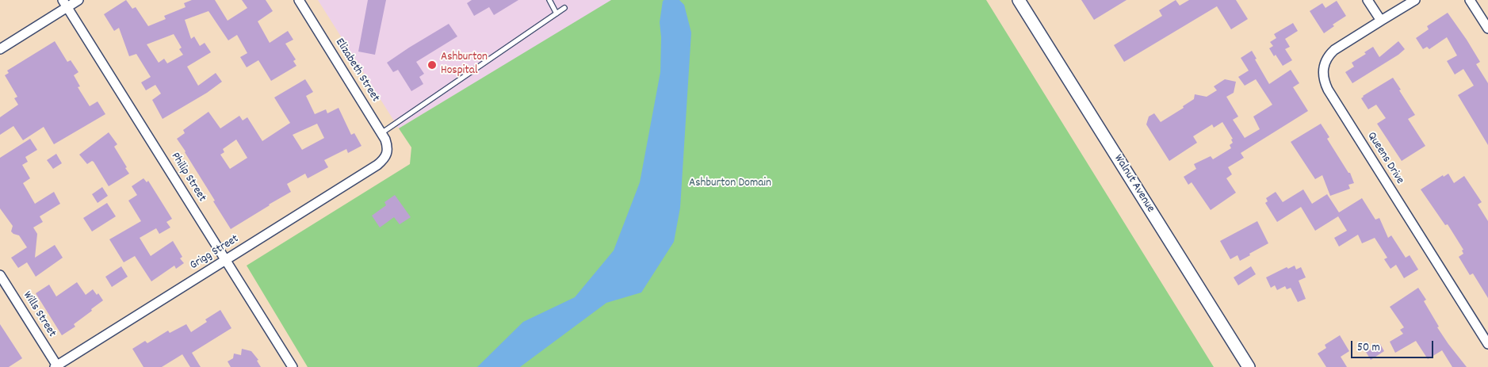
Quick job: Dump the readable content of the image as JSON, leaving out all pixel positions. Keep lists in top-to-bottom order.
{
  "streets": {
    "main road": ["Walnut Avenue"],
    "street": [
      "Elizabeth Street",
      "Queens Drive",
      "Philip Street",
      "Grigg Street",
      "Wills Street"
    ]
  },
  "crossings": [
    ["Elizabeth Street", "Grigg Street"],
    ["Philip Street", "Grigg Street"],
    ["Grigg Street", "Wills Street"]
  ],
  "parks": ["Ashburton Domain"],
  "places": ["Ashburton Hospital"],
  "scale_bar": "50 m"
}
